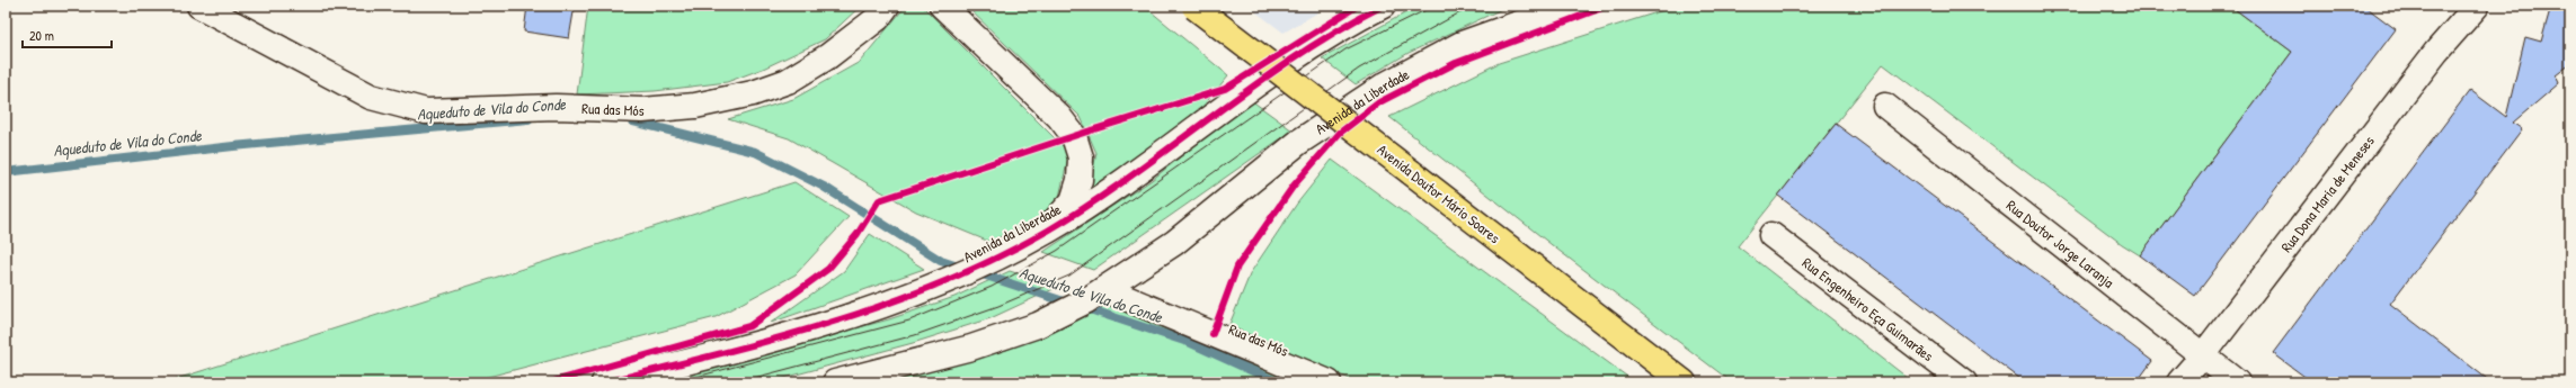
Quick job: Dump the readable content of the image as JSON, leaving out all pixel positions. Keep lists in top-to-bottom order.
{
  "streets": {
    "main road": ["Avenida Doutor Mário Soares"],
    "street": [
      "Avenida da Liberdade",
      "Rua das Mós",
      "Rua Dona Maria de Meneses",
      "Rua Doutor Jorge Laranja",
      "Rua Engenheiro Eça Guimarães"
    ]
  },
  "crossings": [
    ["Avenida da Liberdade", "Rua das Mós"],
    ["Rua Dona Maria de Meneses", "Rua Doutor Jorge Laranja"]
  ],
  "water": ["Aqueduto de Vila do Conde"],
  "scale_bar": "20 m"
}
